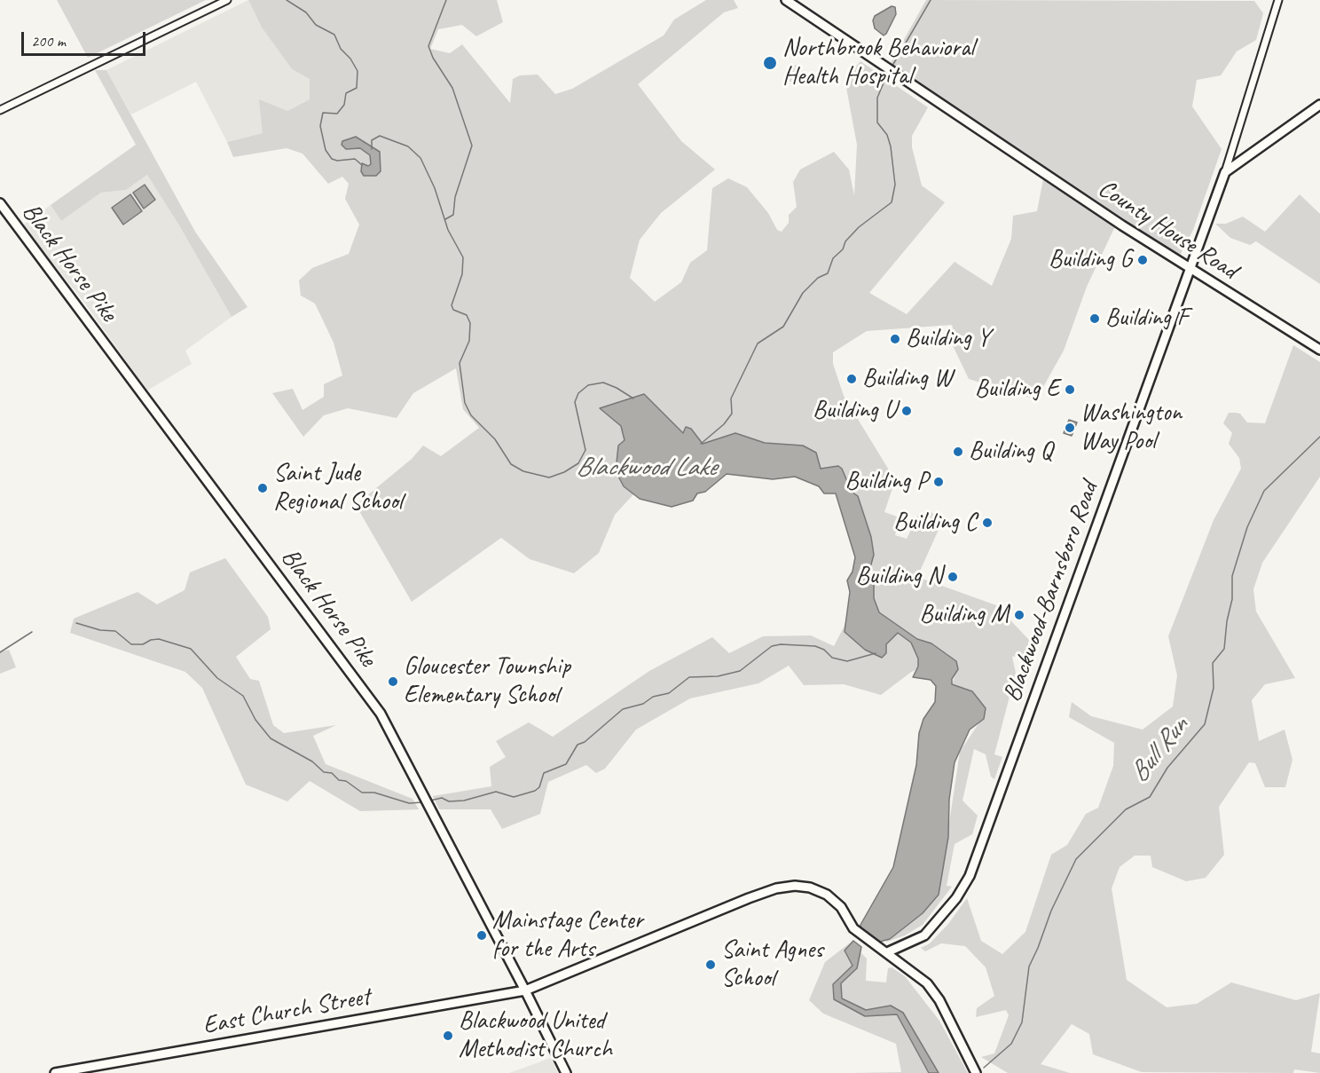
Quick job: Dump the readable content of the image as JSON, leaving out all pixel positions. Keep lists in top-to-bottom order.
{
  "streets": {
    "main road": [
      "County House Road",
      "Black Horse Pike",
      "Blackwood-Barnsboro Road",
      "East Church Street"
    ]
  },
  "crossings": [
    ["County House Road", "Blackwood-Barnsboro Road"],
    ["Black Horse Pike", "East Church Street"],
    ["Blackwood-Barnsboro Road", "East Church Street"]
  ],
  "water": ["Blackwood Lake", "Bull Run"],
  "places": [
    "Northbrook Behavioral Health Hospital",
    "Building G",
    "Building F",
    "Building Y",
    "Building W",
    "Building E",
    "Building U",
    "Washington Way Pool",
    "Building Q",
    "Building P",
    "Saint Jude Regional School",
    "Building C",
    "Building N",
    "Building M",
    "Gloucester Township Elementary School",
    "Mainstage Center for the Arts",
    "Saint Agnes School",
    "Blackwood United Methodist Church"
  ],
  "scale_bar": "200 m"
}
